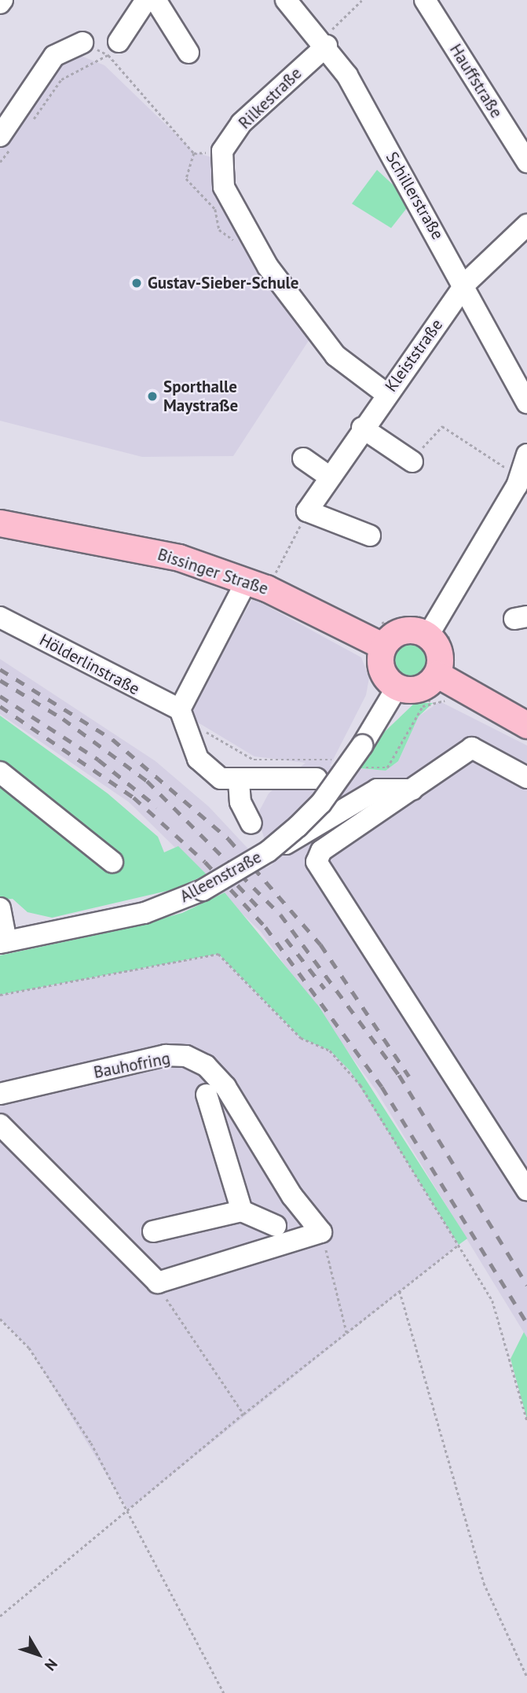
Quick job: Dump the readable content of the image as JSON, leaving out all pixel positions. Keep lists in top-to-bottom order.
{
  "streets": {
    "main road": ["Bissinger Straße"],
    "street": [
      "Hauffstraße",
      "Rilkestraße",
      "Schillerstraße",
      "Kleiststraße",
      "Hölderlinstraße",
      "Alleenstraße",
      "Bauhofring"
    ]
  },
  "crossings": [
    ["Rilkestraße", "Schillerstraße"],
    ["Schillerstraße", "Kleiststraße"]
  ],
  "places": ["Gustav-Sieber-Schule", "Sporthalle Maystraße"],
  "north": "bottom right"
}
